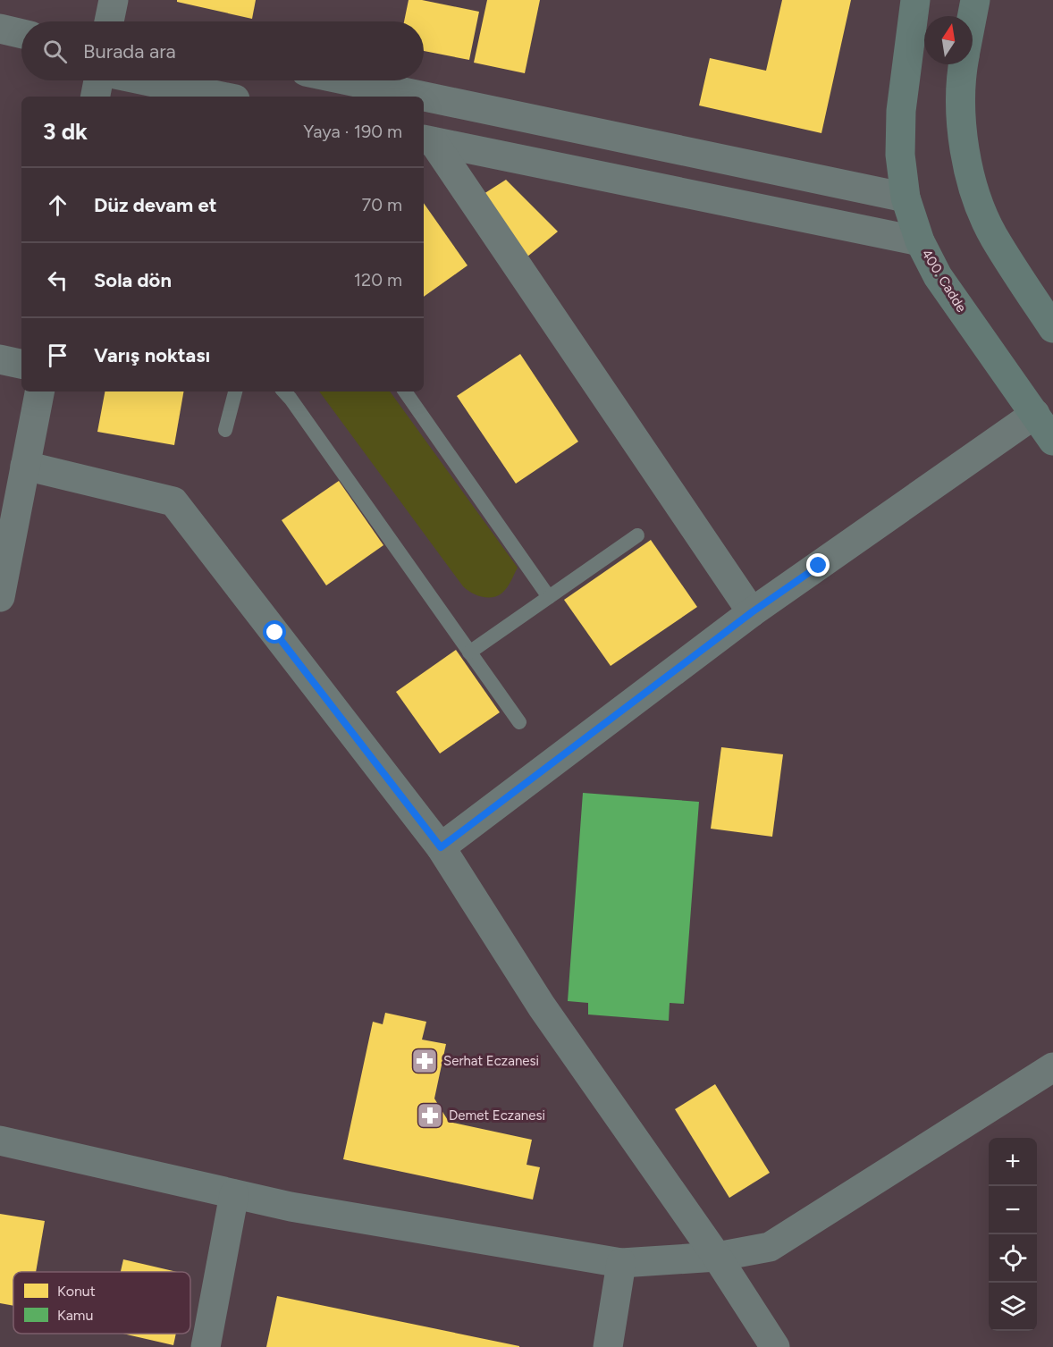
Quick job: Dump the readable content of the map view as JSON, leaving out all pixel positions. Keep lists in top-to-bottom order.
{
  "streets": {
    "main road": ["400. Cadde"]
  },
  "places": {
    "pharmacy": ["Serhat Eczanesi", "Demet Eczanesi"]
  },
  "legend": ["Konut", "Kamu"],
  "north": "top",
  "page": {
    "search": "Burada ara",
    "heading": ["3 dk", "Yaya · 190 m"],
    "list": [
      ["Düz devam et", "70 m"],
      ["Sola dön", "120 m"],
      "Varış noktası"
    ],
    "map_buttons": ["+", "−"]
  }
}
